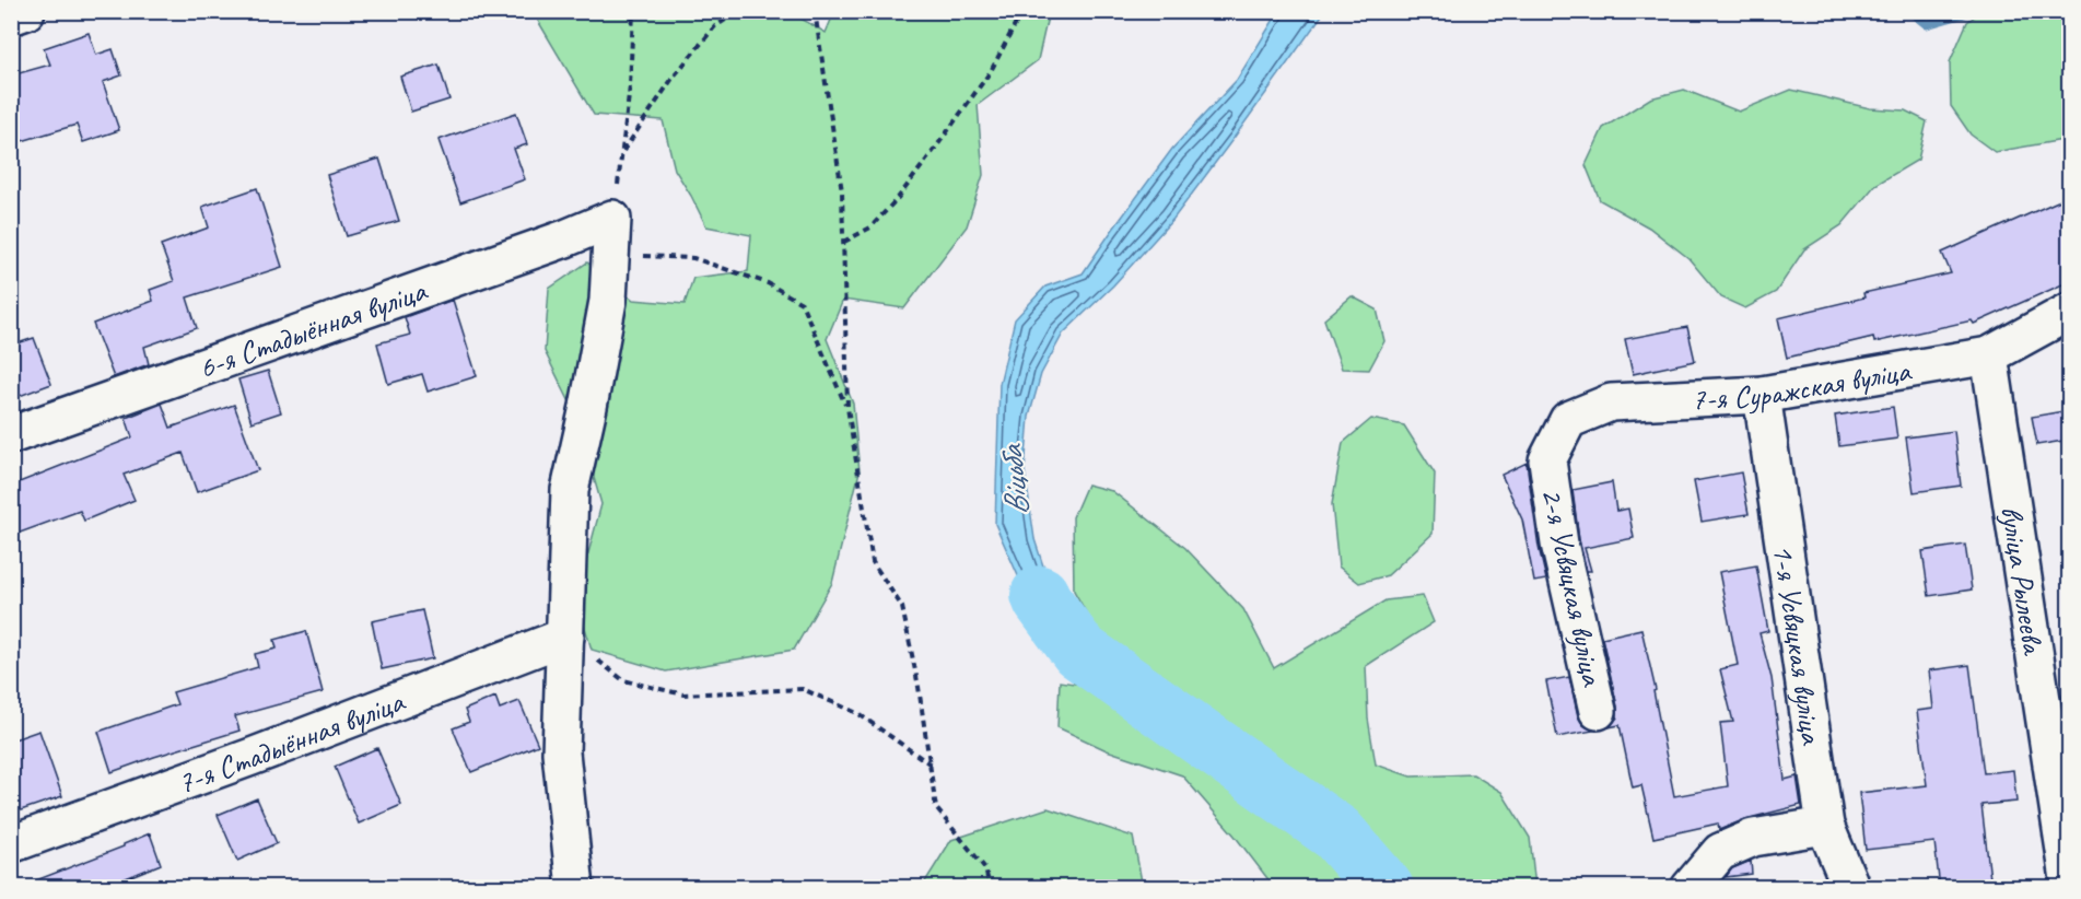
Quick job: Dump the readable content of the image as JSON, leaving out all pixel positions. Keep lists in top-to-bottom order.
{
  "streets": {
    "street": [
      "6-я Стадыённая вуліца",
      "7-я Суражская вуліца",
      "вуліца Рылеева",
      "2-я Усвяцкая вуліца",
      "1-я Усвяцкая вуліца",
      "7-я Стадыённая вуліца"
    ]
  },
  "crossings": [
    ["7-я Суражская вуліца", "вуліца Рылеева"],
    ["7-я Суражская вуліца", "2-я Усвяцкая вуліца"],
    ["7-я Суражская вуліца", "1-я Усвяцкая вуліца"]
  ],
  "water": ["Віцьба"]
}
